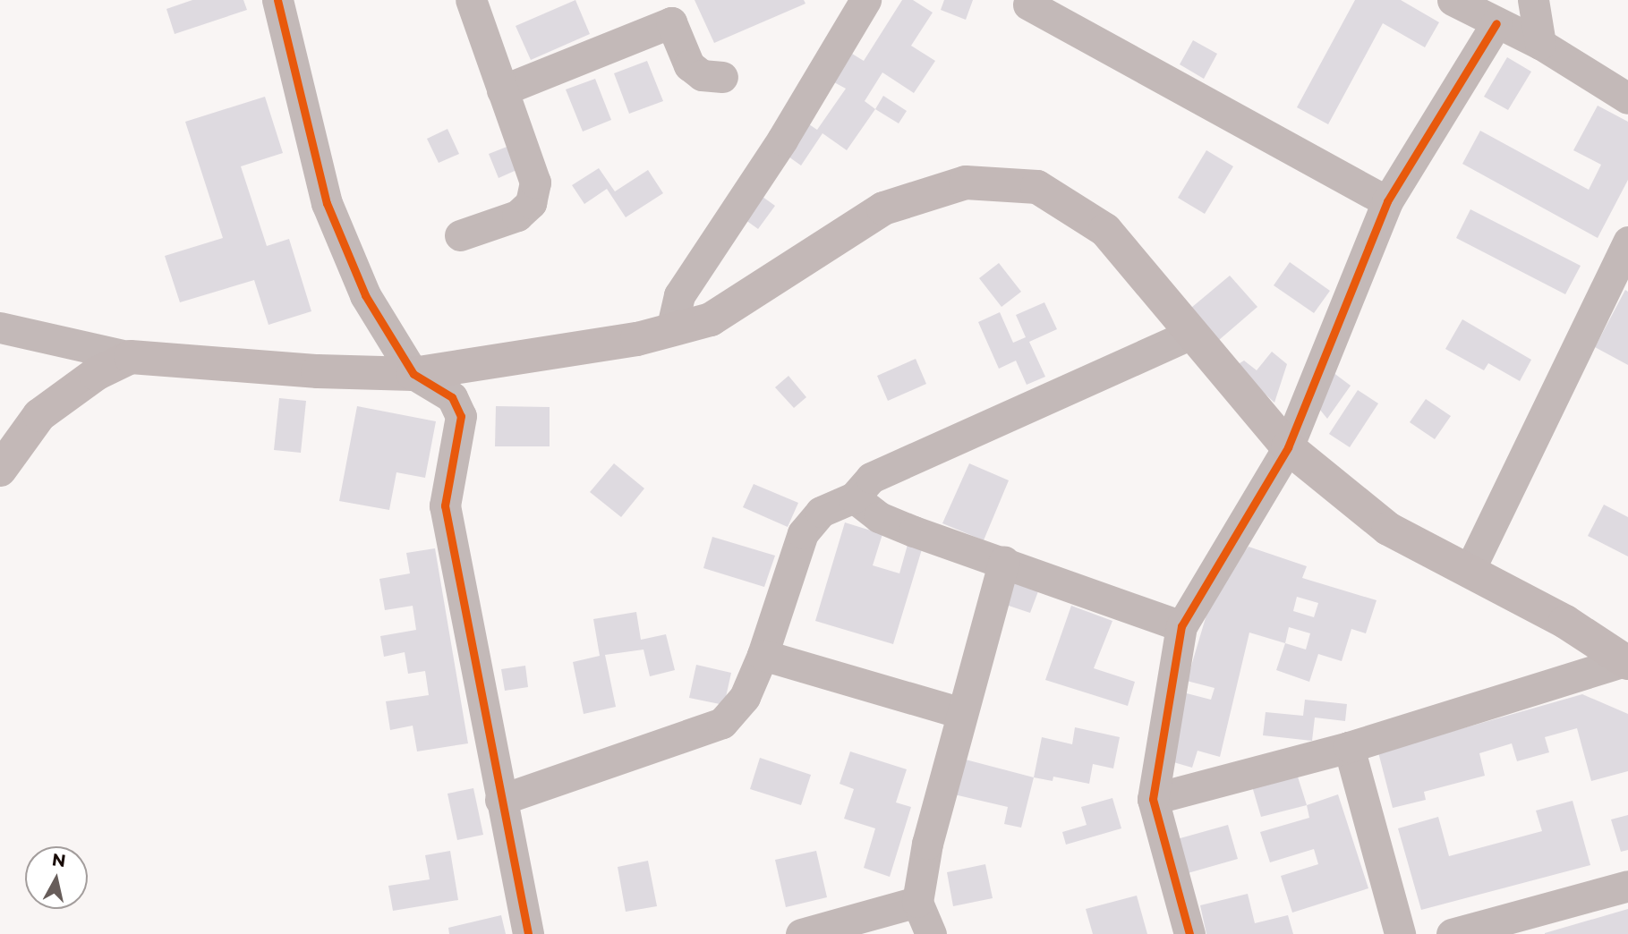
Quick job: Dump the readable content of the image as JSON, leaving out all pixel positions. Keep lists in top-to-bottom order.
{
  "north": "top"
}
